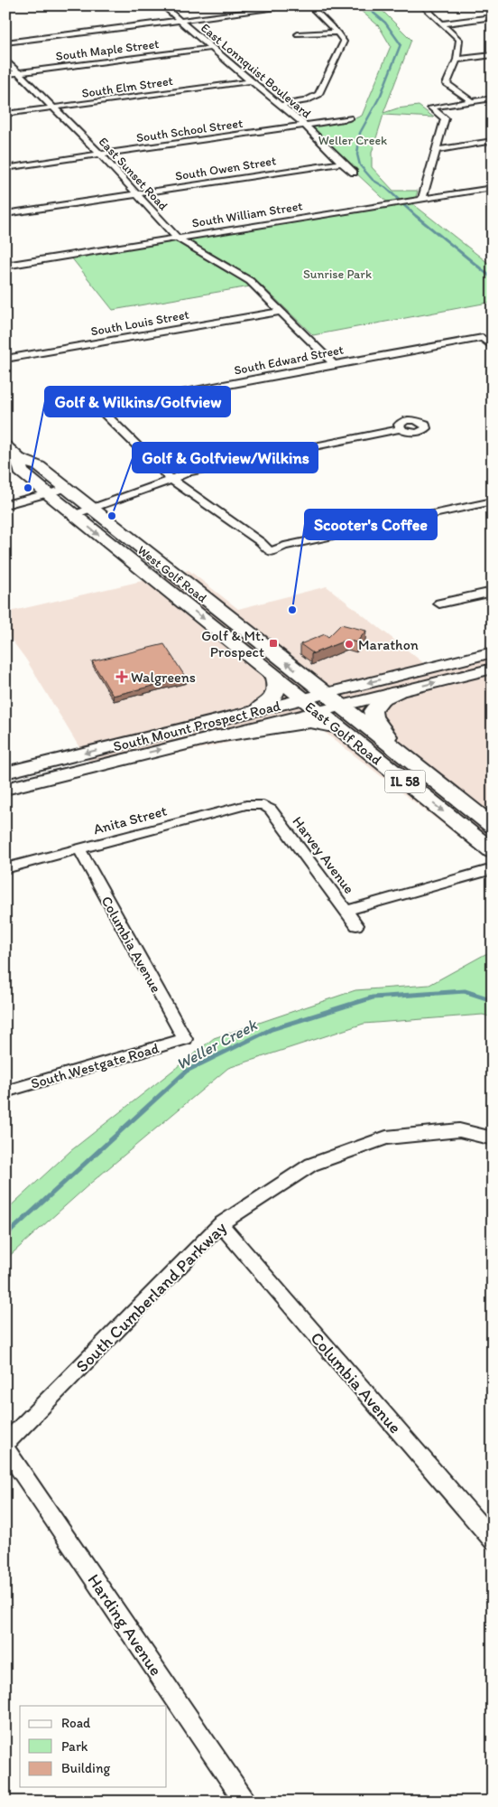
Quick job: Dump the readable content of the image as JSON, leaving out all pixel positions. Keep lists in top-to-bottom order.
{
  "streets": {
    "main road": [
      "West Golf Road",
      "South Mount Prospect Road",
      "East Golf Road",
      "IL 58"
    ],
    "street": [
      "South Maple Street",
      "East Lonnquist Boulevard",
      "South Elm Street",
      "South School Street",
      "South Owen Street",
      "East Sunset Road",
      "South William Street",
      "South Louis Street",
      "South Edward Street",
      "Anita Street",
      "Harvey Avenue",
      "Columbia Avenue",
      "South Westgate Road",
      "South Cumberland Parkway",
      "Harding Avenue"
    ]
  },
  "crossings": [
    ["South Maple Street", "East Lonnquist Boulevard"],
    ["South Maple Street", "East Sunset Road"],
    ["East Lonnquist Boulevard", "South Elm Street"],
    ["East Lonnquist Boulevard", "South School Street"],
    ["East Lonnquist Boulevard", "South Owen Street"],
    ["South Elm Street", "East Sunset Road"],
    ["South School Street", "East Sunset Road"],
    ["South Owen Street", "East Sunset Road"],
    ["East Sunset Road", "South William Street"],
    ["East Sunset Road", "South Louis Street"],
    ["East Sunset Road", "South Edward Street"],
    ["West Golf Road", "South Mount Prospect Road"],
    ["West Golf Road", "East Golf Road"],
    ["South Mount Prospect Road", "East Golf Road"],
    ["Anita Street", "Harvey Avenue"],
    ["Anita Street", "Columbia Avenue"],
    ["Columbia Avenue", "South Westgate Road"],
    ["Columbia Avenue", "South Cumberland Parkway"]
  ],
  "water": ["Weller Creek"],
  "parks": ["Weller Creek", "Sunrise Park"],
  "places": {
    "other": [
      "Golf & Wilkins/Golfview",
      "Golf & Golfview/Wilkins",
      "Scooter's Coffee",
      "Marathon"
    ],
    "transit": ["Golf & Mt. Prospect"],
    "health": ["Walgreens"]
  },
  "legend": ["Road", "Park", "Building"]
}
